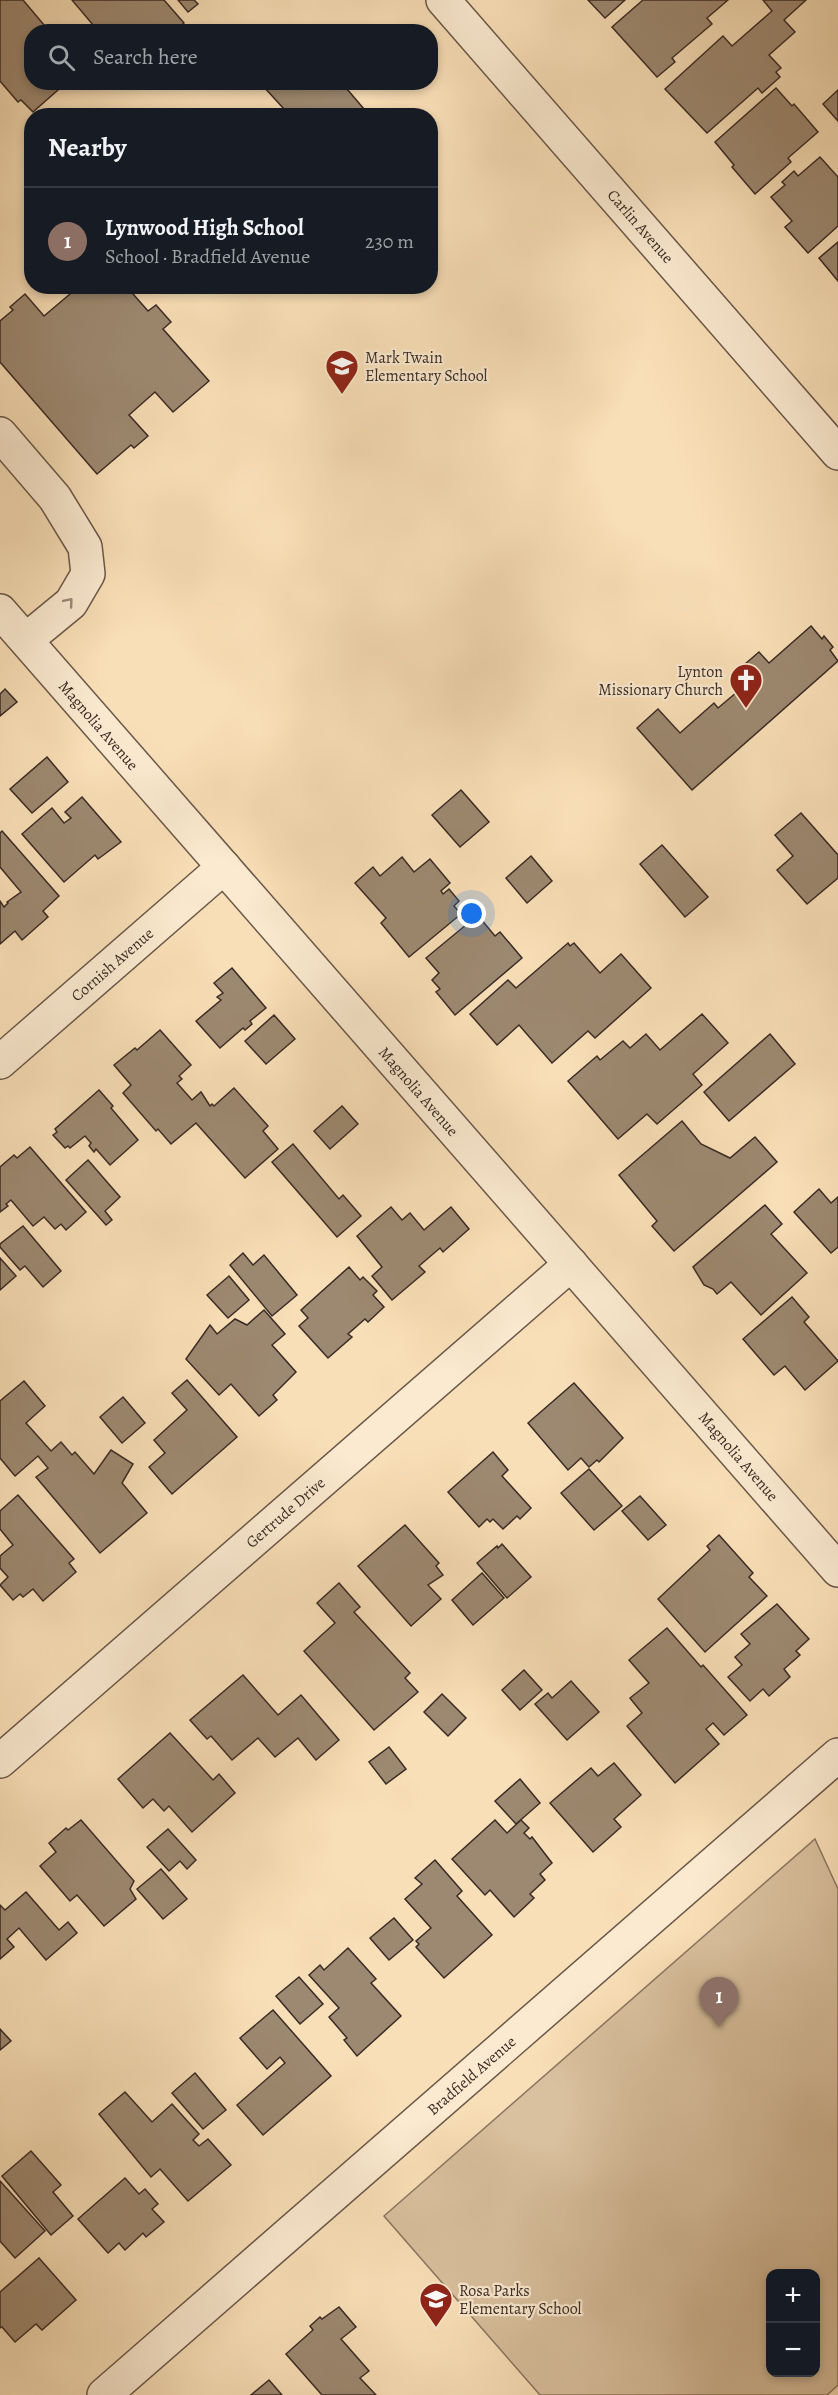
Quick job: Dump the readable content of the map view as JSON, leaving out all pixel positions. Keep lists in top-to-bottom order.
{
  "streets": {
    "street": [
      "Carlin Avenue",
      "Magnolia Avenue",
      "Cornish Avenue",
      "Gertrude Drive",
      "Bradfield Avenue"
    ]
  },
  "crossings": [
    ["Magnolia Avenue", "Cornish Avenue"],
    ["Magnolia Avenue", "Gertrude Drive"]
  ],
  "places": {
    "school or university": ["Mark Twain Elementary School", "Rosa Parks Elementary School"],
    "church": ["Lynton Missionary Church"]
  },
  "page": {
    "search": "Search here",
    "heading": "Nearby",
    "list": [
      {
        "mark": "1",
        "name": "Lynwood High School",
        "note": "School · Bradfield Avenue",
        "value": "230 m"
      }
    ],
    "pins": "1",
    "map_buttons": ["+", "−"]
  }
}
